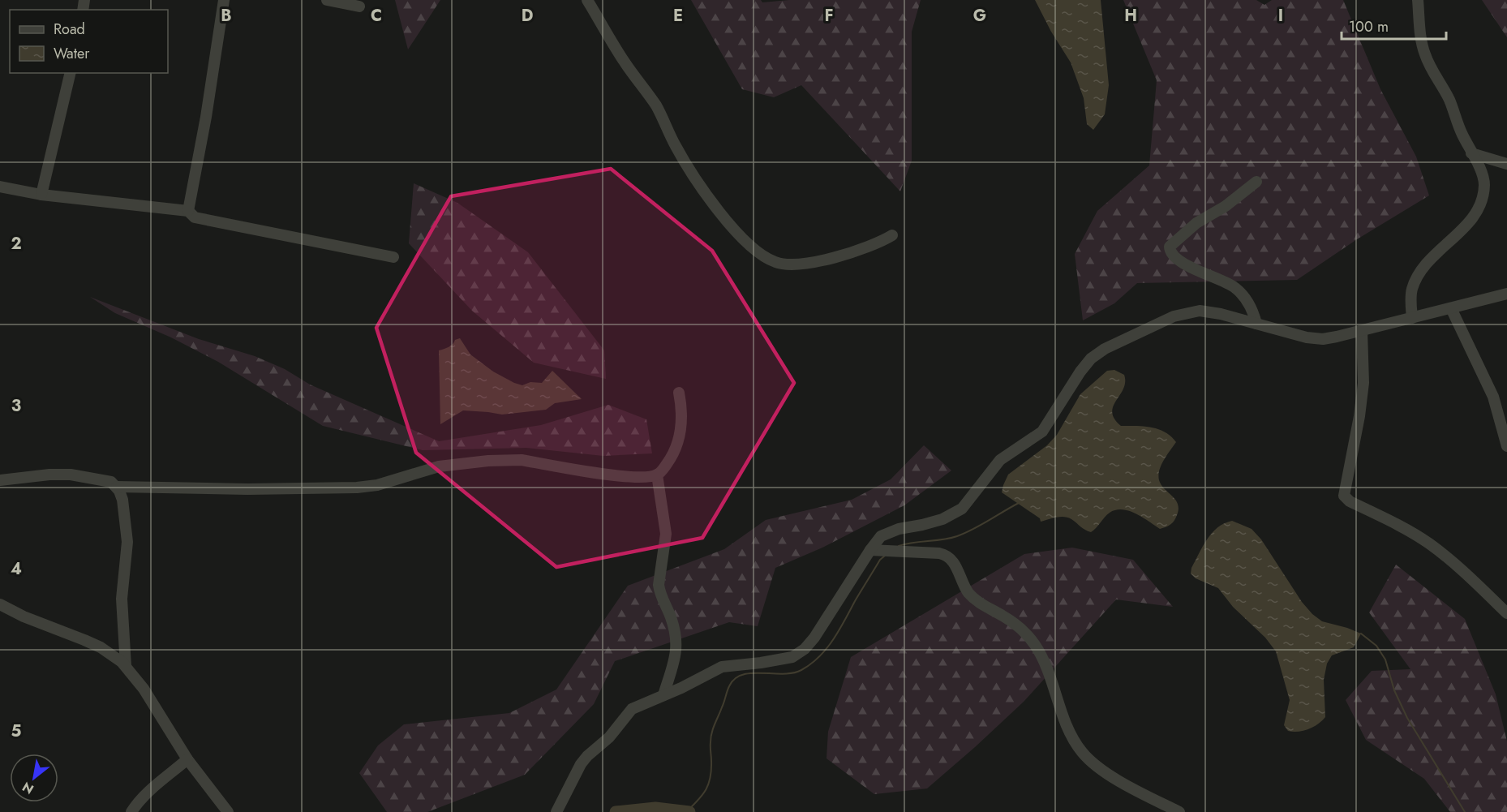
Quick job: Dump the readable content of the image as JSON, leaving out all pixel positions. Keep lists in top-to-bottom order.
{
  "legend": ["Road", "Water"],
  "scale_bar": "100 m",
  "north": "bottom left",
  "grid": {
    "columns": [
      "B",
      "C",
      "D",
      "E",
      "F",
      "G",
      "H",
      "I"
    ],
    "rows": [
      "2",
      "3",
      "4",
      "5"
    ]
  }
}
